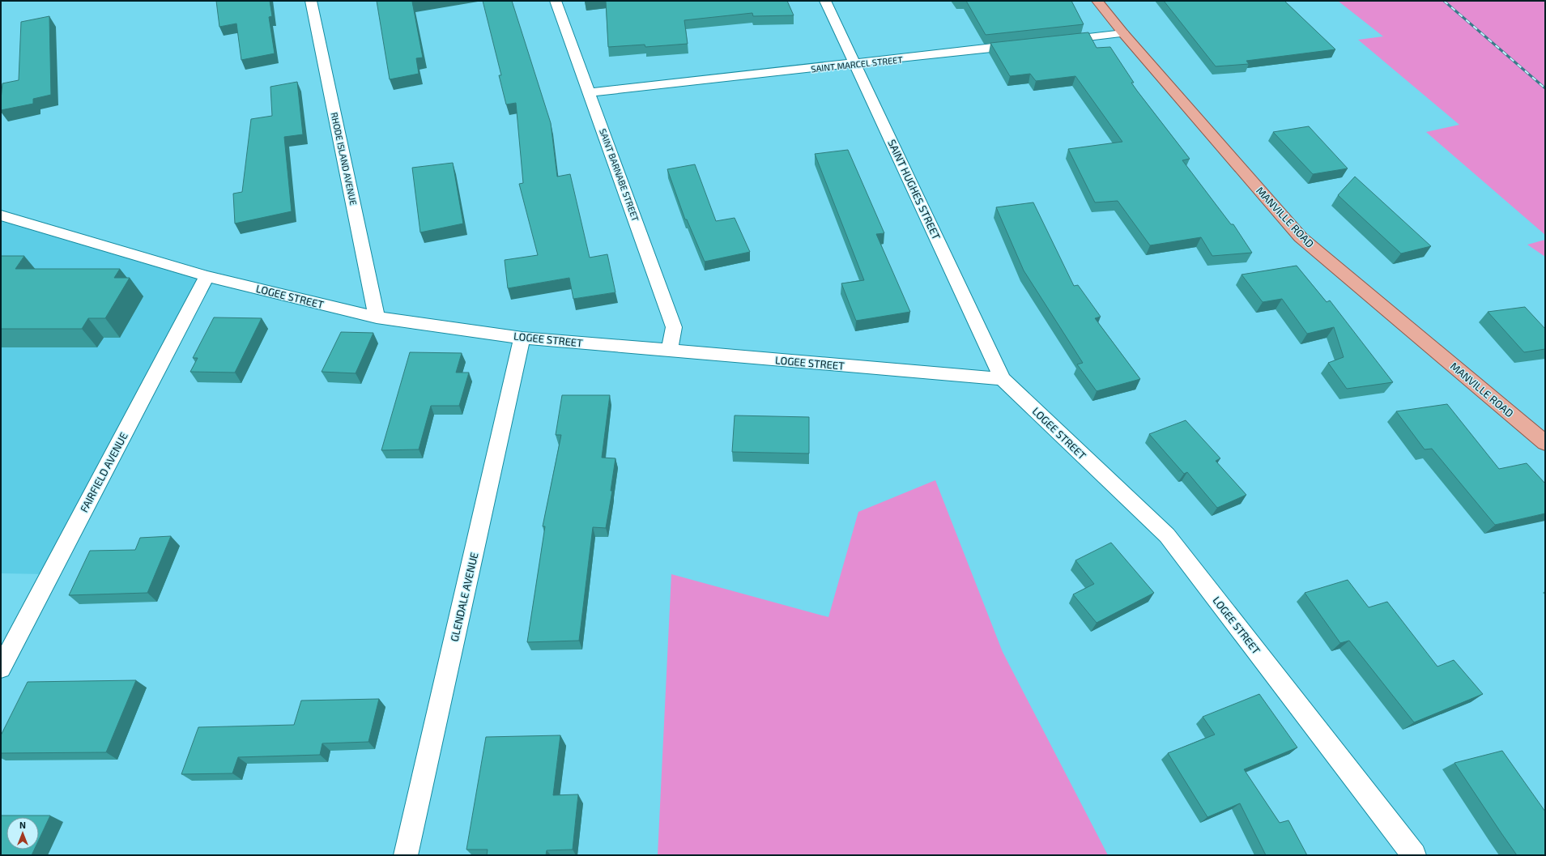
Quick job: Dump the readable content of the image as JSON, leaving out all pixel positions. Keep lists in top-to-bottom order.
{
  "streets": {
    "main road": ["MANVILLE ROAD"],
    "street": [
      "SAINT MARCEL STREET",
      "RHODE ISLAND AVENUE",
      "SAINT BARNABE STREET",
      "SAINT HUGHES STREET",
      "LOGEE STREET",
      "FAIRFIELD AVENUE",
      "GLENDALE AVENUE"
    ]
  },
  "crossings": [
    ["SAINT MARCEL STREET", "SAINT BARNABE STREET"],
    ["SAINT MARCEL STREET", "SAINT HUGHES STREET"],
    ["RHODE ISLAND AVENUE", "LOGEE STREET"],
    ["SAINT BARNABE STREET", "LOGEE STREET"],
    ["SAINT HUGHES STREET", "LOGEE STREET"],
    ["LOGEE STREET", "FAIRFIELD AVENUE"],
    ["LOGEE STREET", "GLENDALE AVENUE"]
  ],
  "north": "top"
}
